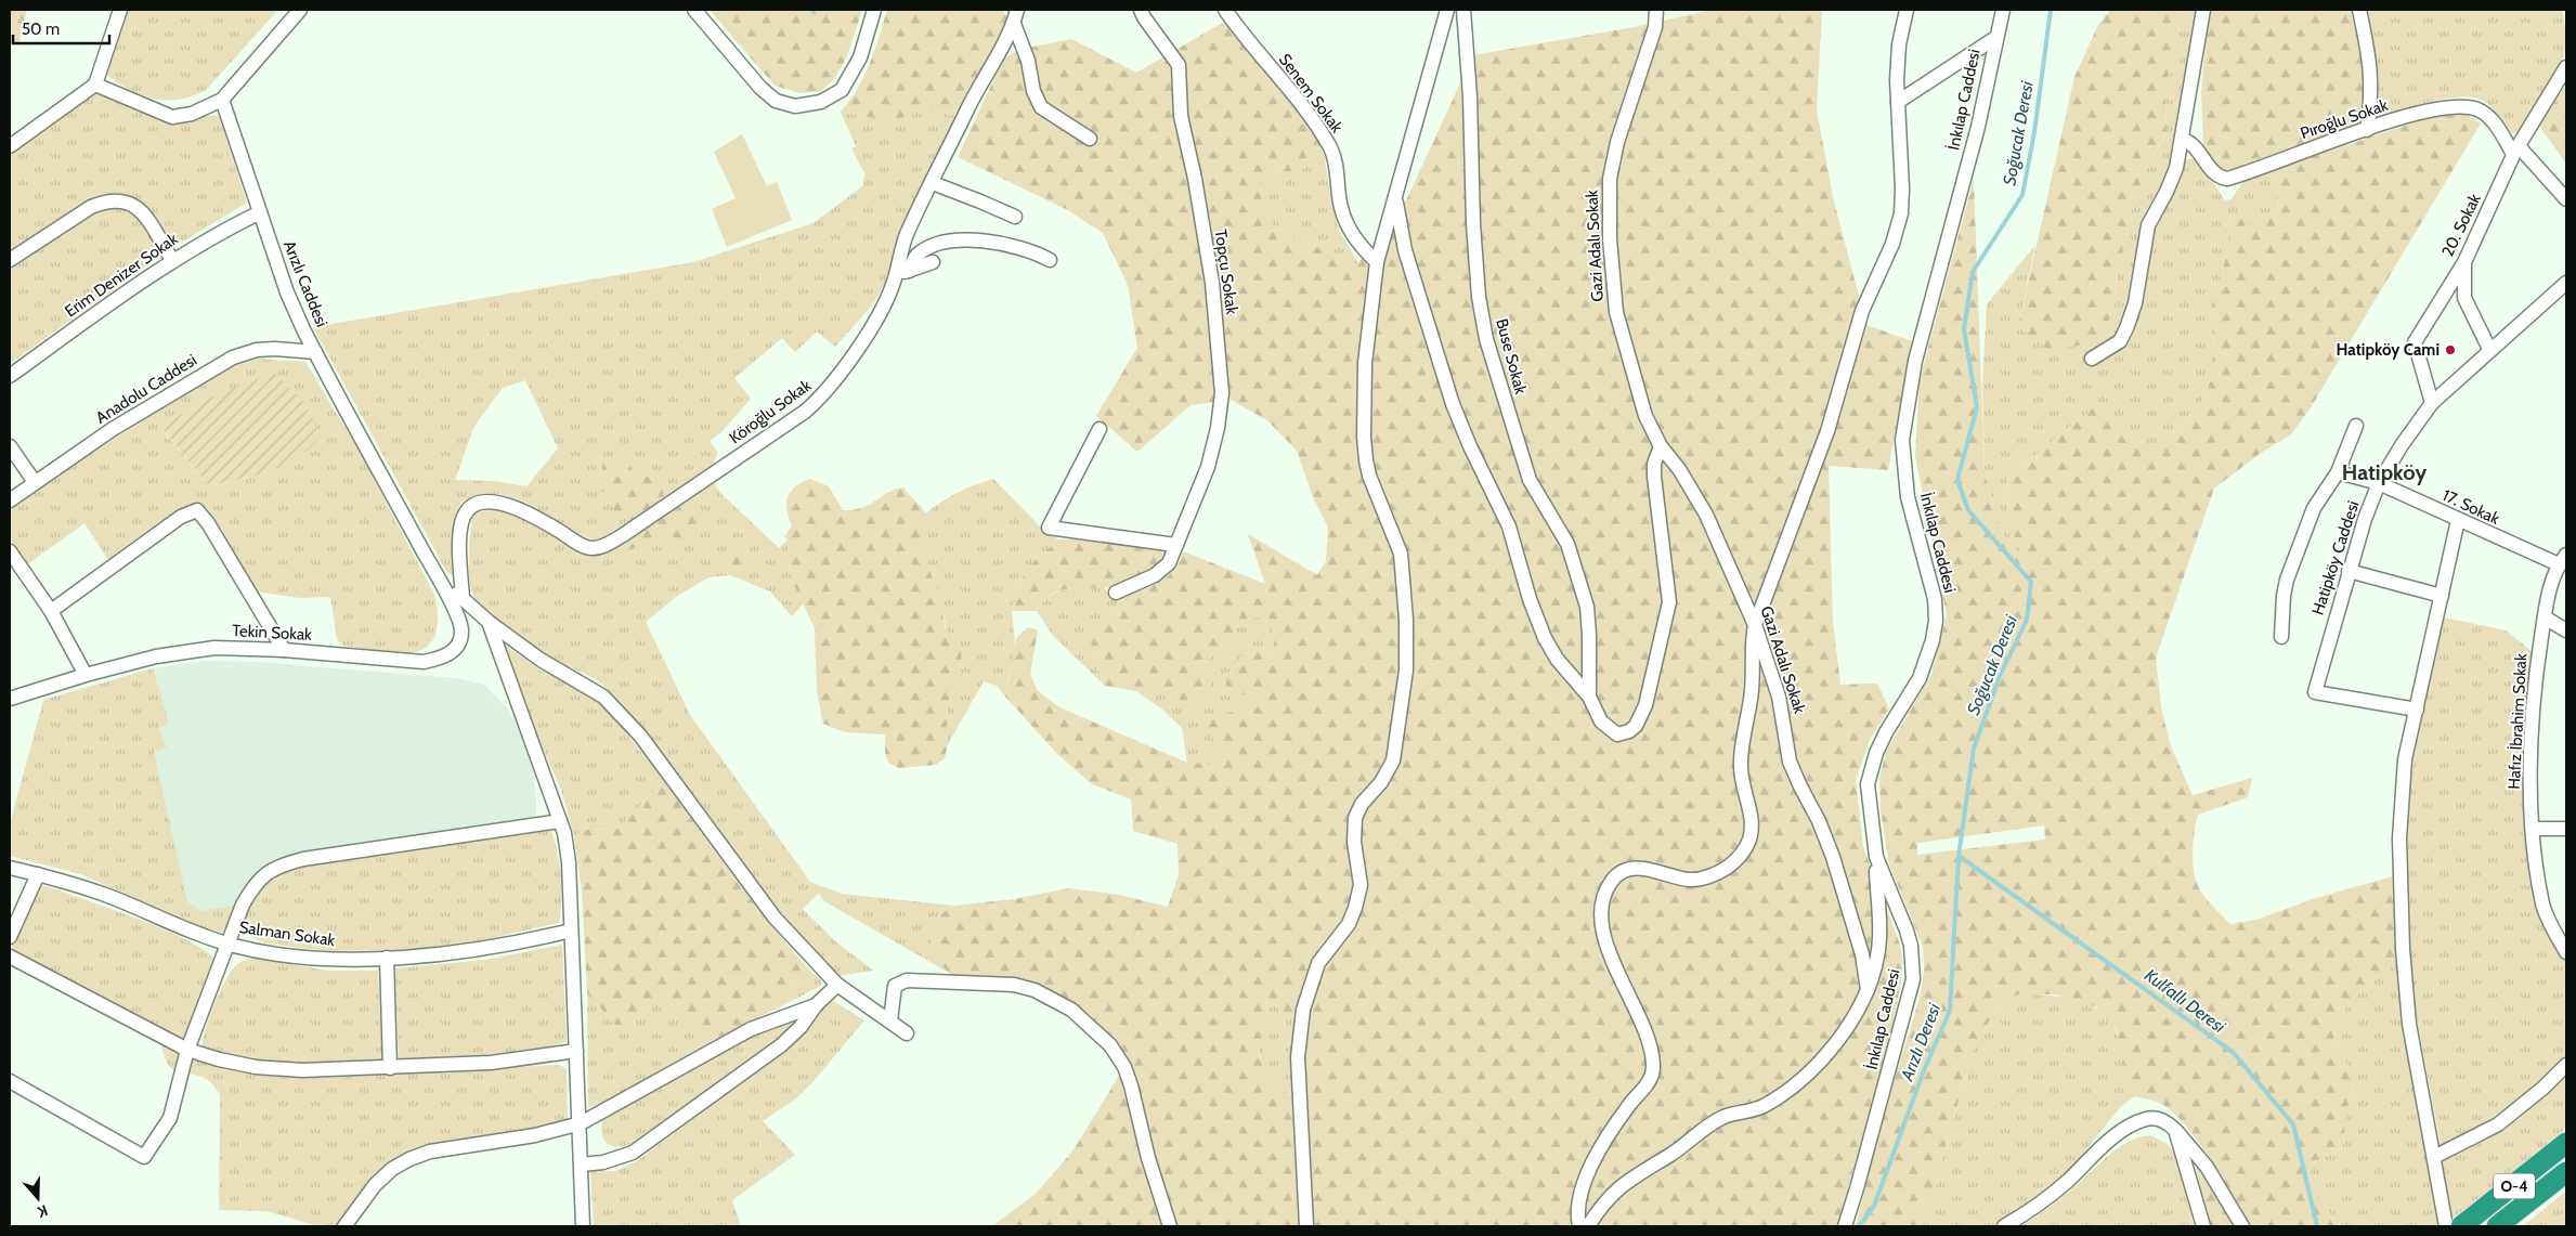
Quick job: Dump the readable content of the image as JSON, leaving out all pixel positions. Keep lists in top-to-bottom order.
{
  "streets": {
    "highway": ["O-4"],
    "street": [
      "Senem Sokak",
      "İnkılap Caddesi",
      "Pıroğlu Sokak",
      "20. Sokak",
      "Gazi Adalı Sokak",
      "Topçu Sokak",
      "Erim Denizer Sokak",
      "Arızlı Caddesi",
      "Buse Sokak",
      "Anadolu Caddesi",
      "Köroğlu Sokak",
      "17. Sokak",
      "Hatipköy Caddesi",
      "Tekin Sokak",
      "Hafız İbrahim Sokak",
      "Salman Sokak"
    ]
  },
  "crossings": [
    ["Pıroğlu Sokak", "20. Sokak"],
    ["20. Sokak", "Hatipköy Caddesi"],
    ["Erim Denizer Sokak", "Arızlı Caddesi"],
    ["Arızlı Caddesi", "Anadolu Caddesi"],
    ["Arızlı Caddesi", "Tekin Sokak"],
    ["17. Sokak", "Hatipköy Caddesi"],
    ["17. Sokak", "Hafız İbrahim Sokak"]
  ],
  "districts": ["Hatipköy"],
  "water": ["Soğucak Deresi", "Kulfallı Deresi", "Arızlı Deresi"],
  "places": ["Hatipköy Cami"],
  "scale_bar": "50 m",
  "north": "bottom"
}
